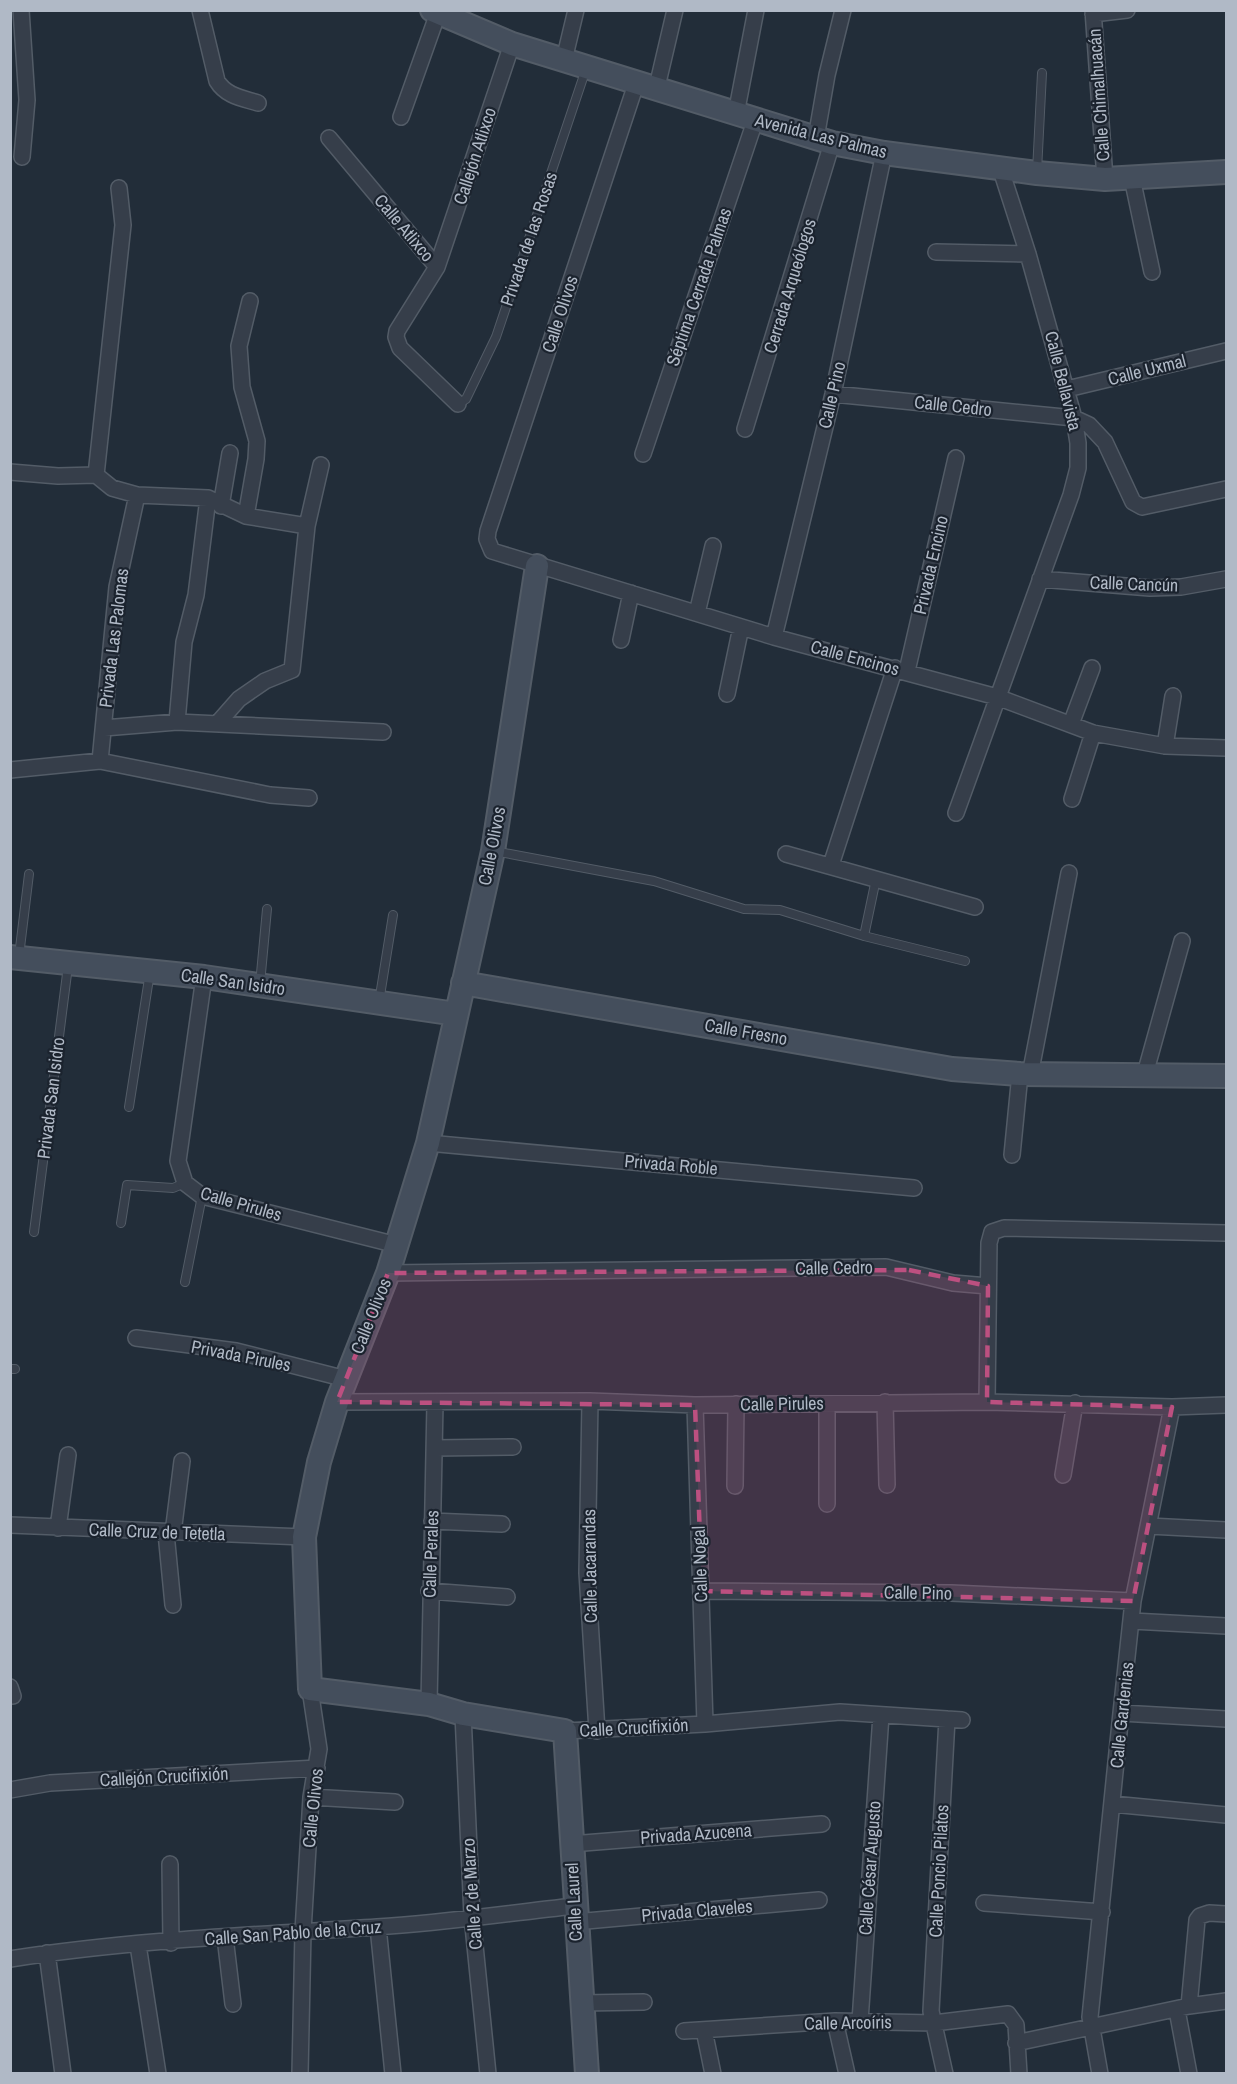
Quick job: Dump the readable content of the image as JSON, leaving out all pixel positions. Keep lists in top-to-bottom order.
{
  "streets": {
    "street": [
      "Calle Chimalhuacán",
      "Avenida Las Palmas",
      "Callejón Atlixco",
      "Calle Atlixco",
      "Cerrada Arqueólogos",
      "Séptima Cerrada Palmas",
      "Calle Olivos",
      "Calle Uxmal",
      "Calle Bellavista",
      "Calle Pino",
      "Calle Cedro",
      "Privada Encino",
      "Calle Cancún",
      "Privada Las Palomas",
      "Calle Encinos",
      "Calle San Isidro",
      "Calle Fresno",
      "Privada Roble",
      "Calle Pirules",
      "Privada Pirules",
      "Calle Cruz de Tetetla",
      "Calle Perales",
      "Calle Nogal",
      "Calle Jacarandas",
      "Calle Gardenias",
      "Calle Crucifixión",
      "Callejón Crucifixión",
      "Privada Azucena",
      "Calle César Augusto",
      "Calle Poncio Pilatos",
      "Calle 2 de Marzo",
      "Calle Laurel",
      "Privada Claveles",
      "Calle San Pablo de la Cruz",
      "Calle Arcoíris"
    ],
    "lane": ["Privada de las Rosas", "Privada San Isidro"]
  },
  "crossings": [
    ["Calle Chimalhuacán", "Avenida Las Palmas"],
    ["Avenida Las Palmas", "Callejón Atlixco"],
    ["Avenida Las Palmas", "Privada de las Rosas"],
    ["Avenida Las Palmas", "Cerrada Arqueólogos"],
    ["Avenida Las Palmas", "Séptima Cerrada Palmas"],
    ["Avenida Las Palmas", "Calle Olivos"],
    ["Avenida Las Palmas", "Calle Bellavista"],
    ["Avenida Las Palmas", "Calle Pino"],
    ["Callejón Atlixco", "Calle Atlixco"],
    ["Calle Atlixco", "Privada de las Rosas"],
    ["Calle Olivos", "Calle Cedro"],
    ["Calle Olivos", "Calle Encinos"],
    ["Calle Olivos", "Calle San Isidro"],
    ["Calle Olivos", "Calle Fresno"],
    ["Calle Olivos", "Privada Roble"],
    ["Calle Olivos", "Calle Pirules"],
    ["Calle Olivos", "Privada Pirules"],
    ["Calle Olivos", "Calle Cruz de Tetetla"],
    ["Calle Olivos", "Calle Crucifixión"],
    ["Calle Olivos", "Callejón Crucifixión"],
    ["Calle Olivos", "Calle San Pablo de la Cruz"],
    ["Calle Uxmal", "Calle Bellavista"],
    ["Calle Bellavista", "Calle Cedro"],
    ["Calle Bellavista", "Calle Cancún"],
    ["Calle Bellavista", "Calle Encinos"],
    ["Calle Pino", "Calle Cedro"],
    ["Calle Pino", "Calle Encinos"],
    ["Calle Pino", "Calle Nogal"],
    ["Calle Pino", "Calle Gardenias"],
    ["Privada Encino", "Calle Encinos"],
    ["Calle San Isidro", "Privada San Isidro"],
    ["Calle San Isidro", "Calle Pirules"],
    ["Calle Pirules", "Calle Perales"],
    ["Calle Pirules", "Calle Nogal"],
    ["Calle Pirules", "Calle Jacarandas"],
    ["Calle Pirules", "Calle Gardenias"],
    ["Calle Perales", "Calle Crucifixión"],
    ["Calle Nogal", "Calle Crucifixión"],
    ["Calle Jacarandas", "Calle Crucifixión"],
    ["Calle Crucifixión", "Calle César Augusto"],
    ["Calle Crucifixión", "Calle Poncio Pilatos"],
    ["Calle Crucifixión", "Calle 2 de Marzo"],
    ["Calle Crucifixión", "Calle Laurel"],
    ["Privada Azucena", "Calle Laurel"],
    ["Calle César Augusto", "Calle Arcoíris"],
    ["Calle Poncio Pilatos", "Calle Arcoíris"],
    ["Calle 2 de Marzo", "Calle San Pablo de la Cruz"],
    ["Calle Laurel", "Privada Claveles"],
    ["Calle Laurel", "Calle San Pablo de la Cruz"],
    ["Privada Claveles", "Calle San Pablo de la Cruz"]
  ]
}
